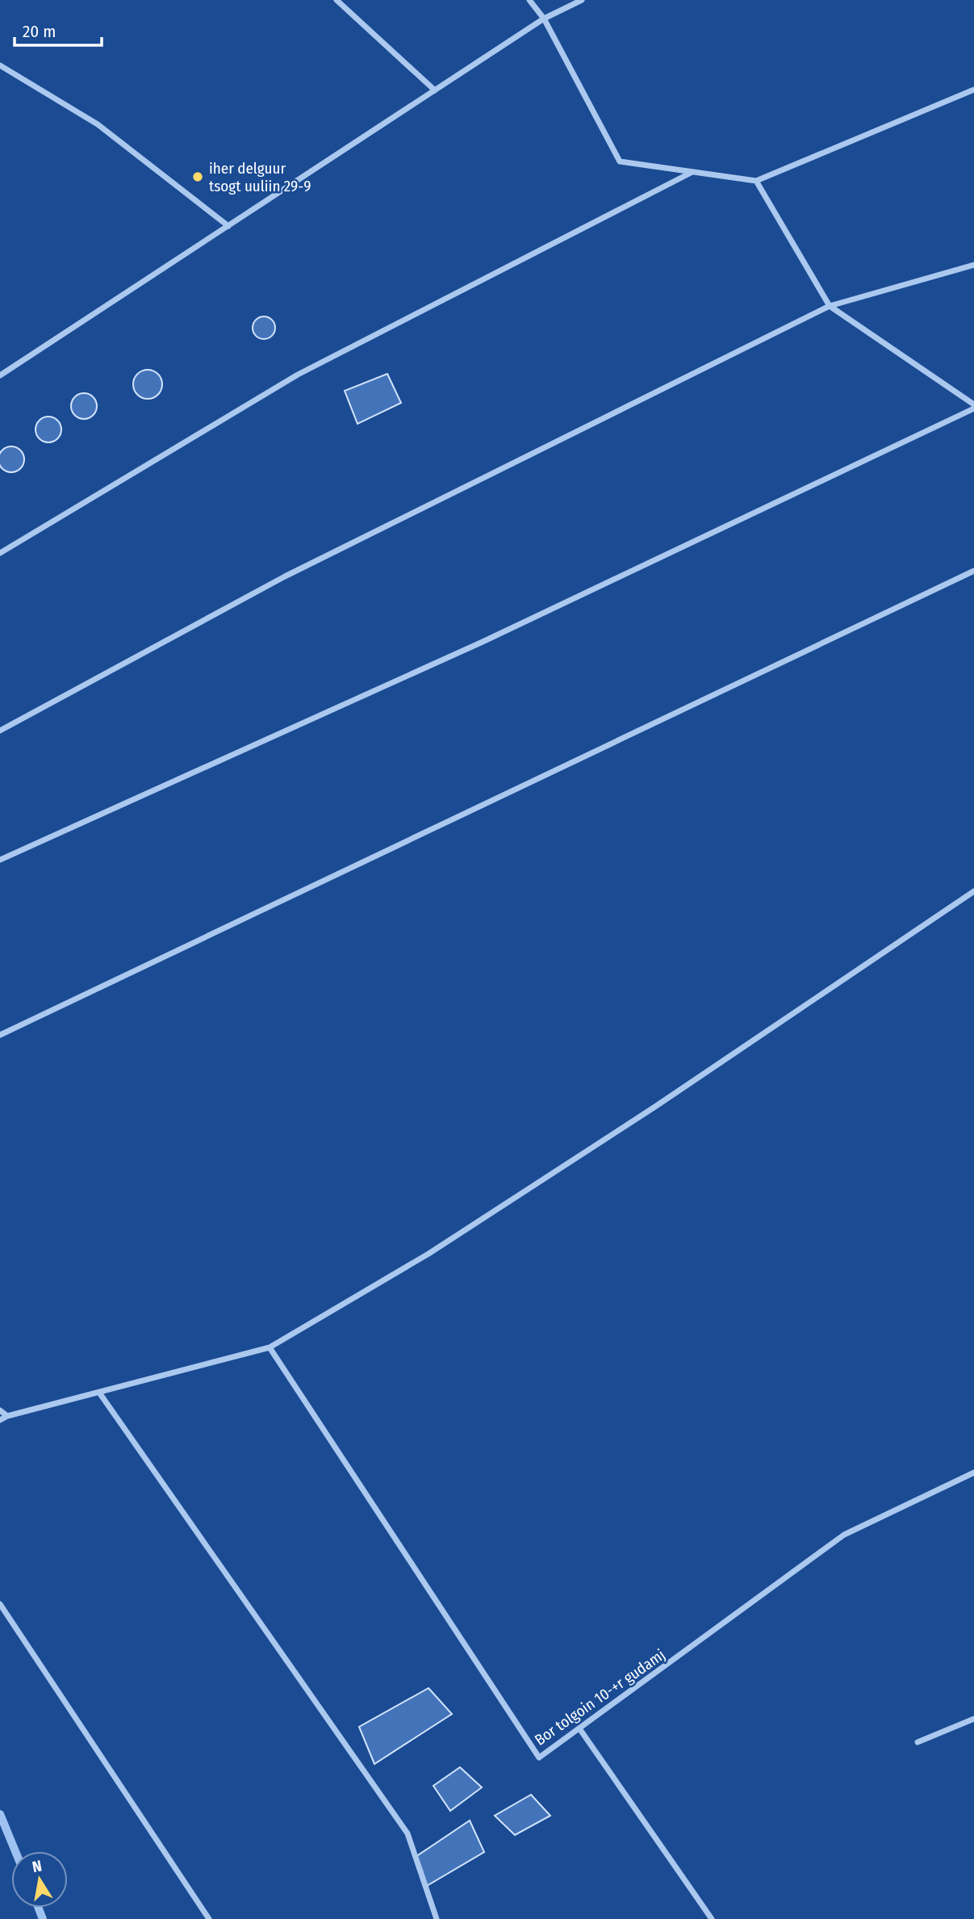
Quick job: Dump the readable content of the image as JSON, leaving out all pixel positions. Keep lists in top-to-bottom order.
{
  "streets": {
    "street": ["Bor tolgoin 10-+r gudamj"]
  },
  "places": ["iher delguur tsogt uuliin 29-9"],
  "scale_bar": "20 m",
  "north": "top"
}
